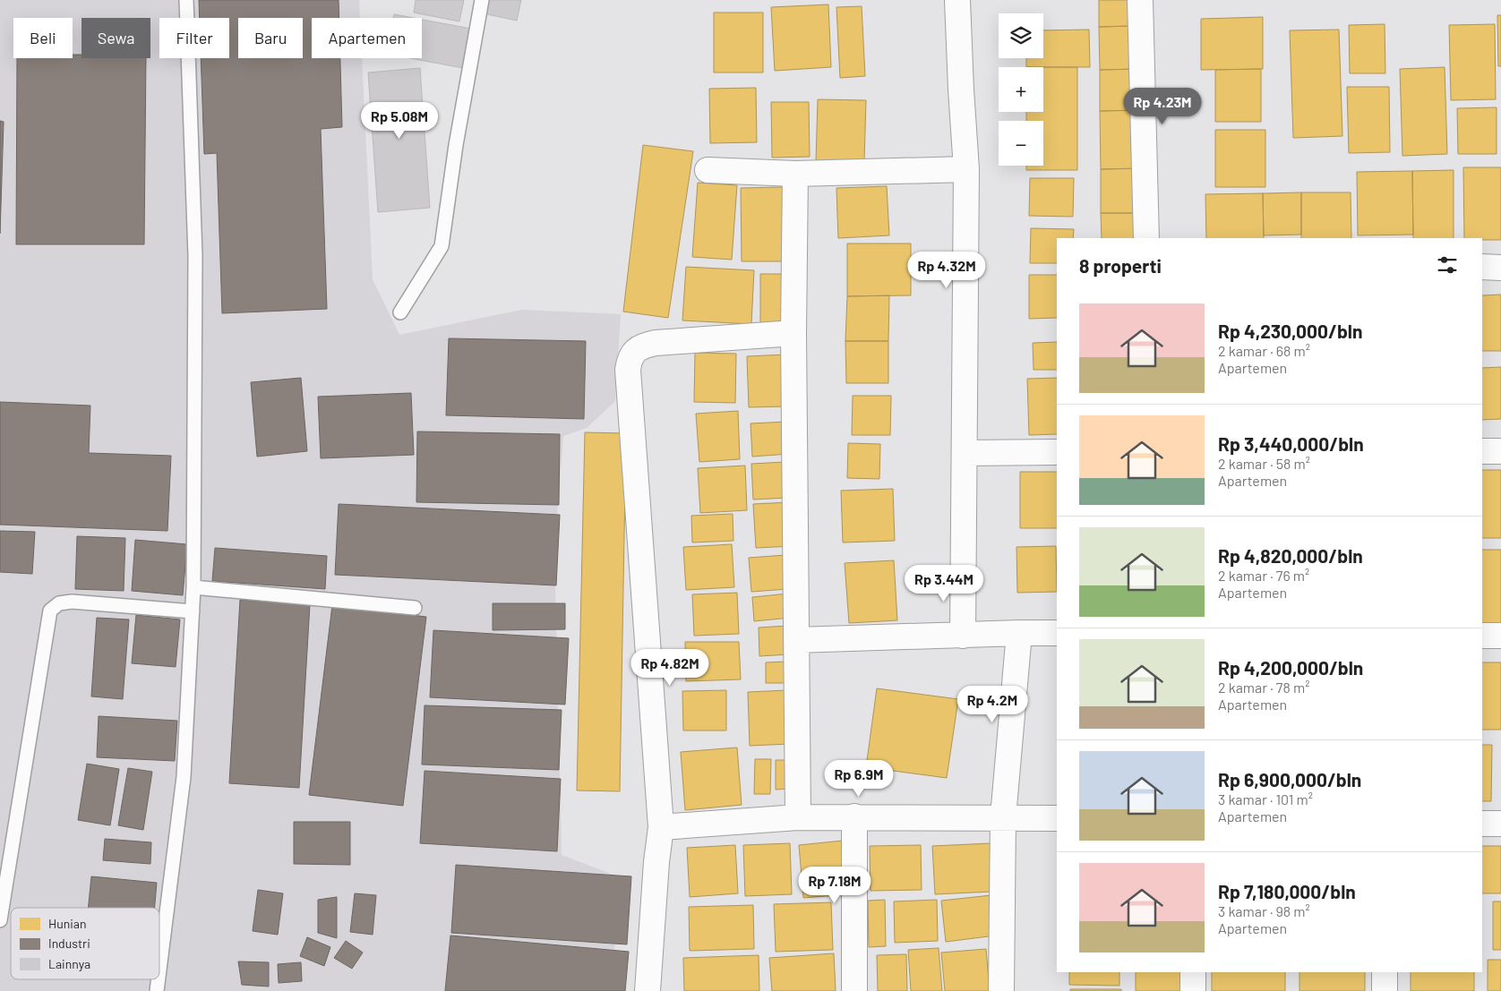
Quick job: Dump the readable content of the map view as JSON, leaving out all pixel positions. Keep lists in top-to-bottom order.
{
  "legend": ["Hunian", "Industri", "Lainnya"],
  "page": {
    "map_buttons": ["+", "−"],
    "chip": [
      "Beli",
      "Sewa",
      "Filter",
      "Baru",
      "Apartemen"
    ],
    "price": [
      "Rp 4.23M",
      "Rp 5.08M",
      "Rp 4.32M",
      "Rp 3.44M",
      "Rp 4.82M",
      "Rp 4.2M",
      "Rp 6.9M",
      "Rp 7.18M"
    ],
    "heading": "8 properti",
    "list": [
      {
        "name": "Rp 4,230,000/bln",
        "note": "2 kamar · 68 m² · Apartemen"
      },
      {
        "name": "Rp 3,440,000/bln",
        "note": "2 kamar · 58 m² · Apartemen"
      },
      {
        "name": "Rp 4,820,000/bln",
        "note": "2 kamar · 76 m² · Apartemen"
      },
      {
        "name": "Rp 4,200,000/bln",
        "note": "2 kamar · 78 m² · Apartemen"
      },
      {
        "name": "Rp 6,900,000/bln",
        "note": "3 kamar · 101 m² · Apartemen"
      },
      {
        "name": "Rp 7,180,000/bln",
        "note": "3 kamar · 98 m² · Apartemen"
      }
    ]
  }
}
